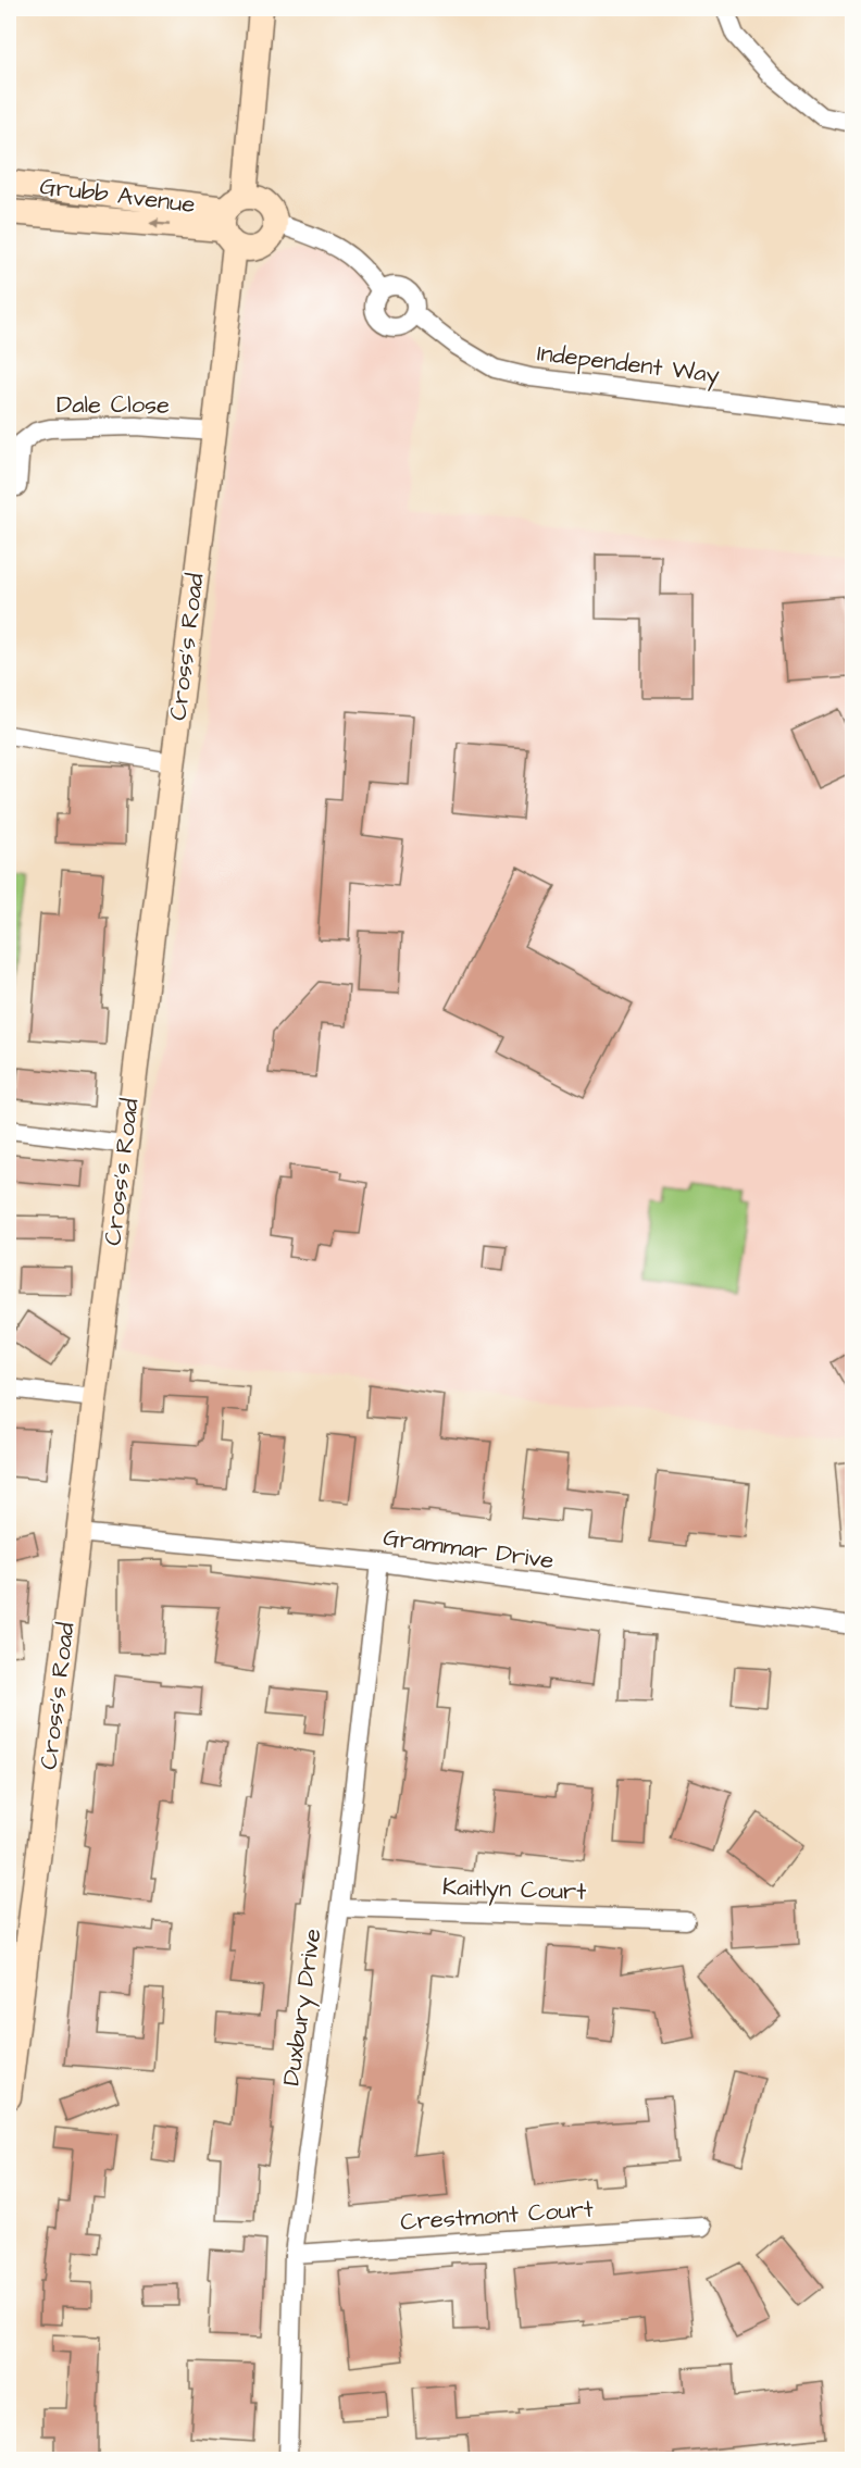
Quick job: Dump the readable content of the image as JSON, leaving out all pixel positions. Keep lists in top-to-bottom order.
{
  "streets": {
    "street": [
      "Grubb Avenue",
      "Independent Way",
      "Dale Close",
      "Cross's Road",
      "Grammar Drive",
      "Kaitlyn Court",
      "Duxbury Drive",
      "Crestmont Court"
    ]
  },
  "crossings": [
    ["Grubb Avenue", "Cross's Road"],
    ["Dale Close", "Cross's Road"],
    ["Cross's Road", "Grammar Drive"],
    ["Grammar Drive", "Duxbury Drive"],
    ["Kaitlyn Court", "Duxbury Drive"],
    ["Duxbury Drive", "Crestmont Court"]
  ]
}
